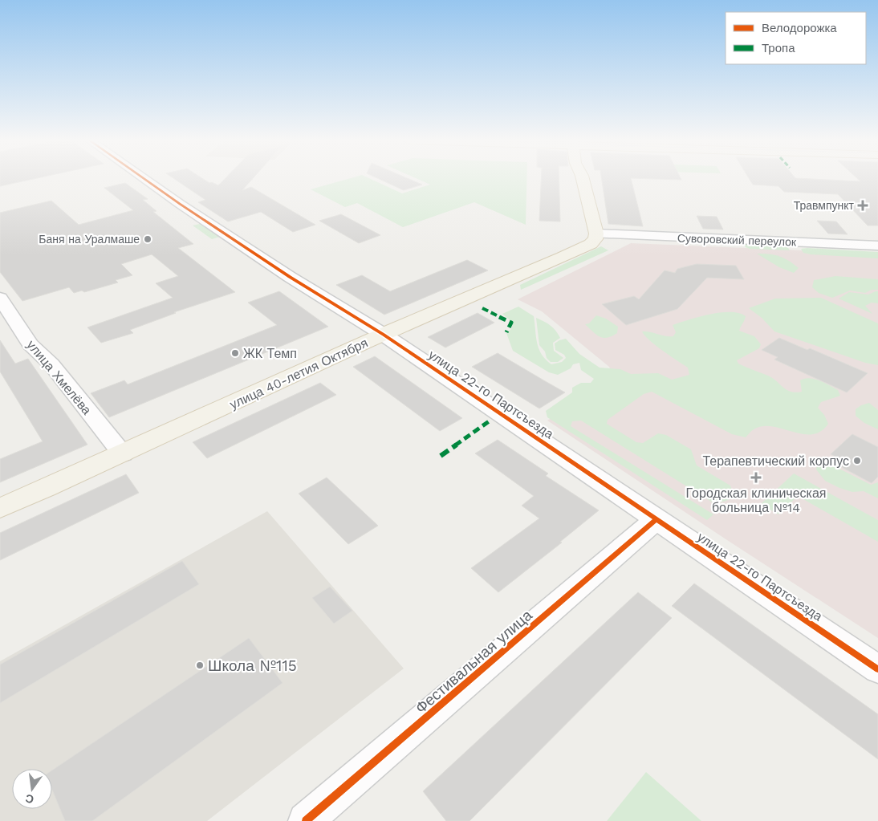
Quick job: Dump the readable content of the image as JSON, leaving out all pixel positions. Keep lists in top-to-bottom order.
{
  "streets": {
    "main road": ["улица 40-летия Октября"],
    "street": [
      "Суворовский переулок",
      "улица Хмелёва",
      "улица 22-го Партсъезда",
      "Фестивальная улица"
    ]
  },
  "crossings": [
    ["Суворовский переулок", "улица 40-летия Октября"],
    ["улица 40-летия Октября", "улица Хмелёва"],
    ["улица 40-летия Октября", "улица 22-го Партсъезда"],
    ["улица 22-го Партсъезда", "Фестивальная улица"]
  ],
  "places": {
    "health": ["Травмпункт", "Городская клиническая больница №14"],
    "other": [
      "Баня на Уралмаше",
      "ЖК Темп",
      "Терапевтический корпус",
      "Школа №115"
    ]
  },
  "legend": ["Велодорожка", "Тропа"],
  "north": "bottom"
}
